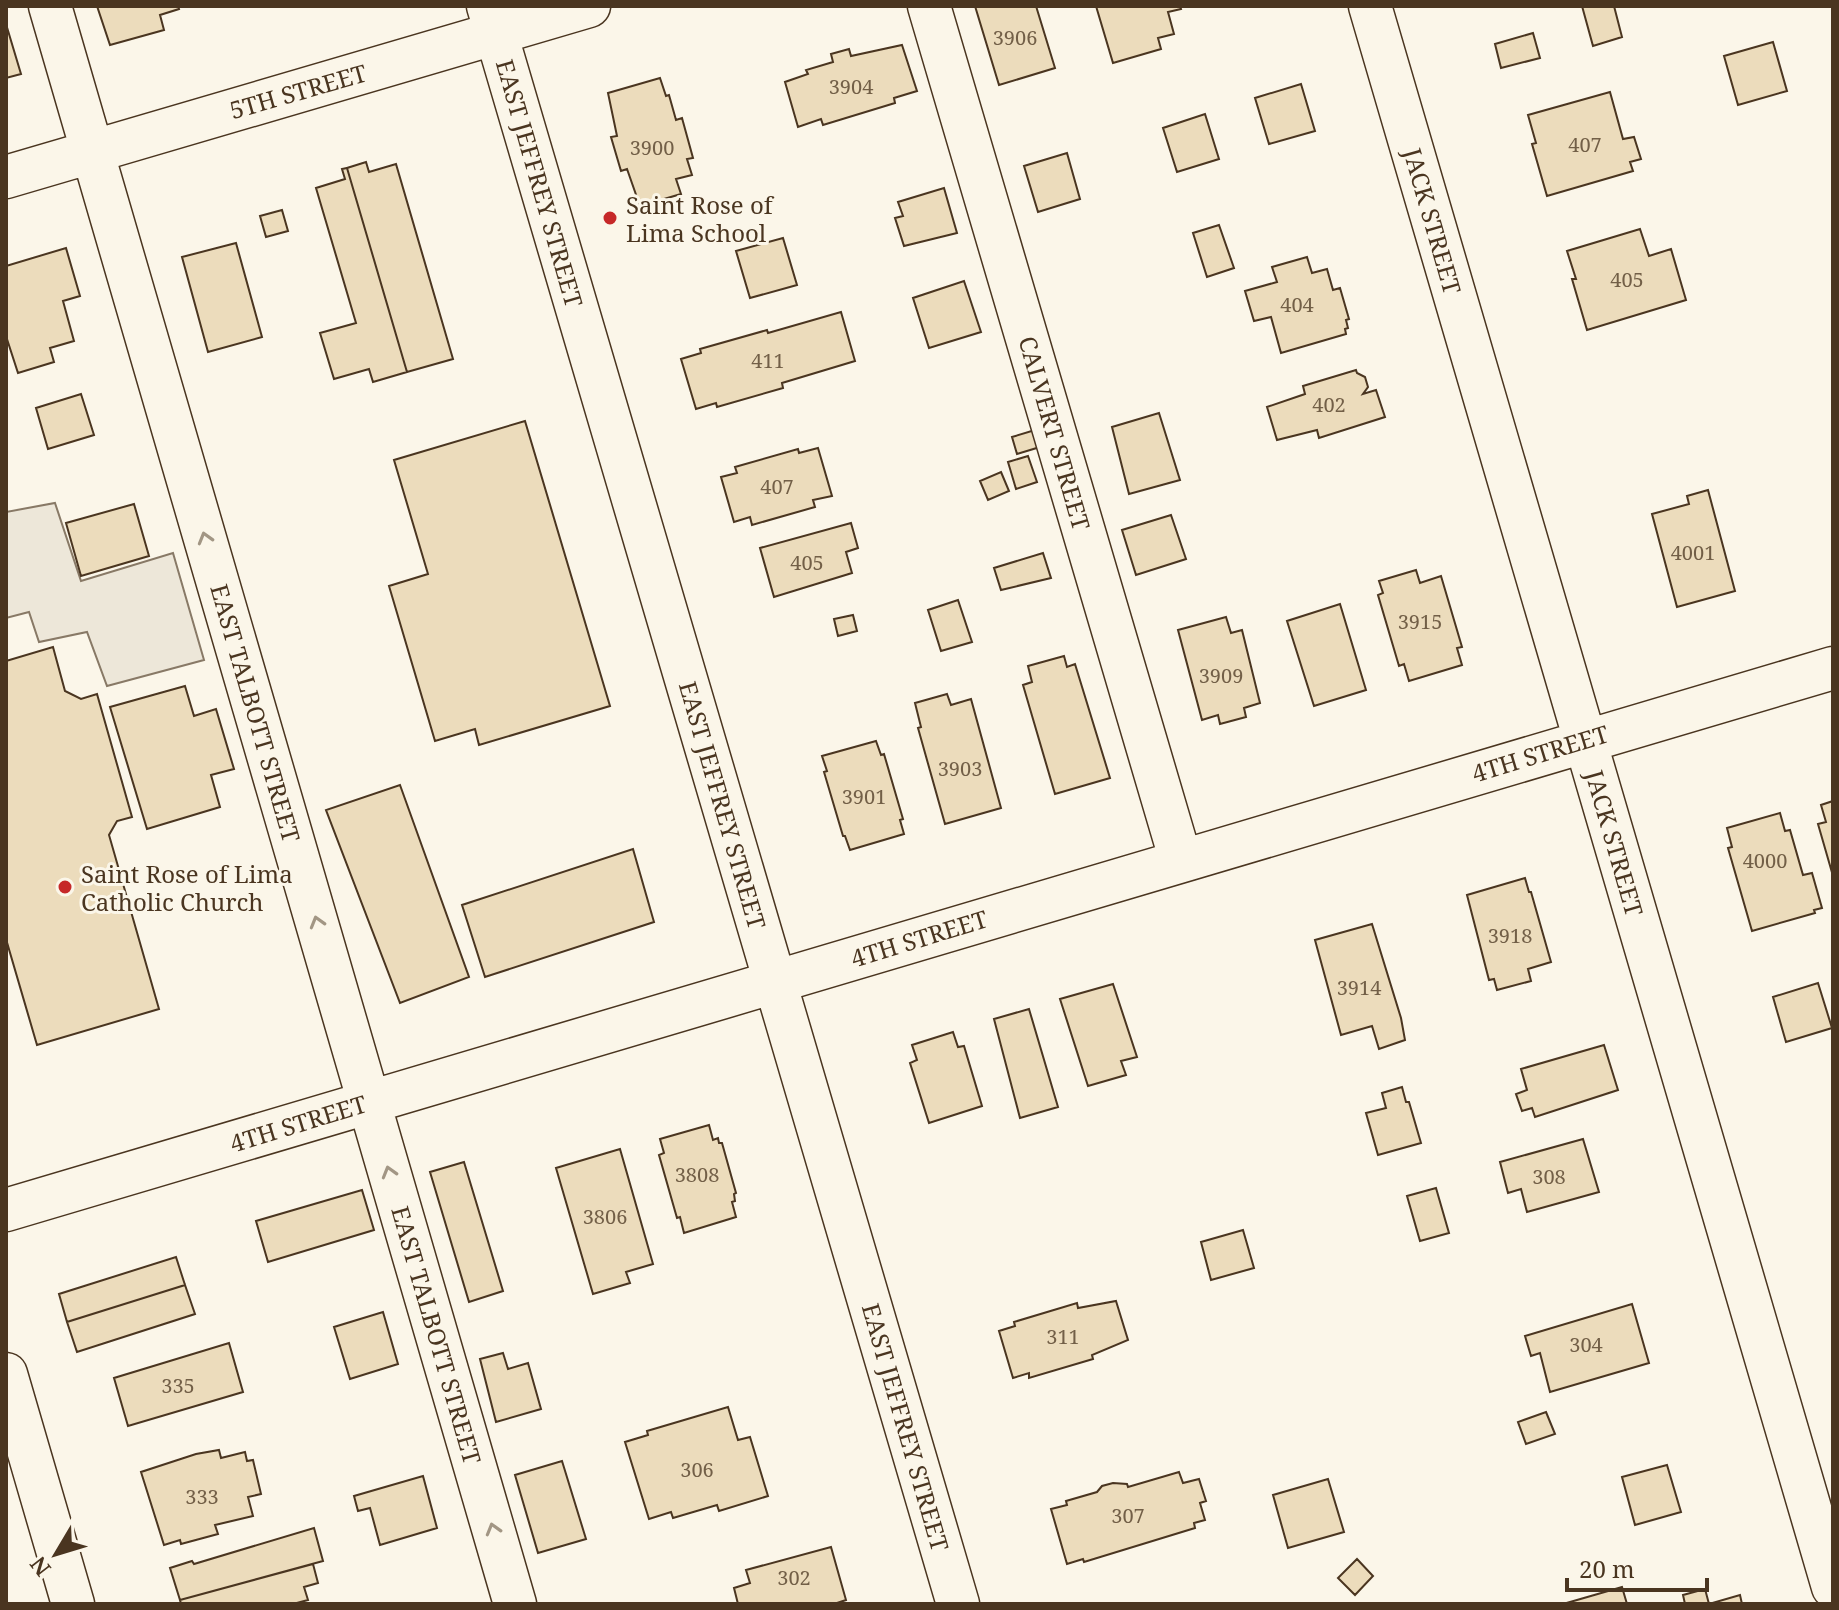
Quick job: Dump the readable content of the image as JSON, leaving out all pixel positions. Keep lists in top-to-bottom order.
{
  "streets": {
    "street": [
      "5TH STREET",
      "EAST JEFFREY STREET",
      "JACK STREET",
      "CALVERT STREET",
      "EAST TALBOTT STREET",
      "4TH STREET"
    ]
  },
  "crossings": [
    ["5TH STREET", "EAST JEFFREY STREET"],
    ["5TH STREET", "EAST TALBOTT STREET"],
    ["EAST JEFFREY STREET", "4TH STREET"],
    ["JACK STREET", "4TH STREET"],
    ["CALVERT STREET", "4TH STREET"],
    ["EAST TALBOTT STREET", "4TH STREET"]
  ],
  "one_way": ["EAST TALBOTT STREET"],
  "places": ["Saint Rose of Lima School", "Saint Rose of Lima Catholic Church"],
  "house_numbers": [
    "3906",
    "3904",
    "407",
    "3900",
    "405",
    "404",
    "411",
    "402",
    "407",
    "4001",
    "405",
    "3915",
    "3909",
    "3903",
    "3901",
    "4000",
    "3918",
    "3914",
    "3808",
    "308",
    "3806",
    "311",
    "304",
    "335",
    "306",
    "333",
    "307",
    "302"
  ],
  "scale_bar": "20 m",
  "north": "bottom left"
}
